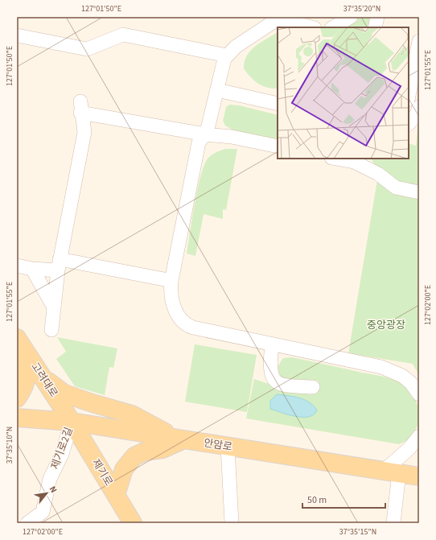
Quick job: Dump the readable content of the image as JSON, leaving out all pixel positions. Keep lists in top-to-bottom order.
{
  "streets": {
    "main road": ["고려대로", "안암로", "제기로"],
    "street": ["제기로2길"]
  },
  "crossings": [
    ["고려대로", "안암로"],
    ["고려대로", "제기로2길"],
    ["고려대로", "제기로"],
    ["안암로", "제기로2길"],
    ["안암로", "제기로"],
    ["제기로2길", "제기로"]
  ],
  "parks": ["중앙광장"],
  "scale_bar": "50 m",
  "north": "top right",
  "coordinates": [
    "127°01'50\"E",
    "37°35'20\"N",
    "127°01'55\"E",
    "127°02'00\"E",
    "37°35'10\"N",
    "37°35'15\"N"
  ]
}
